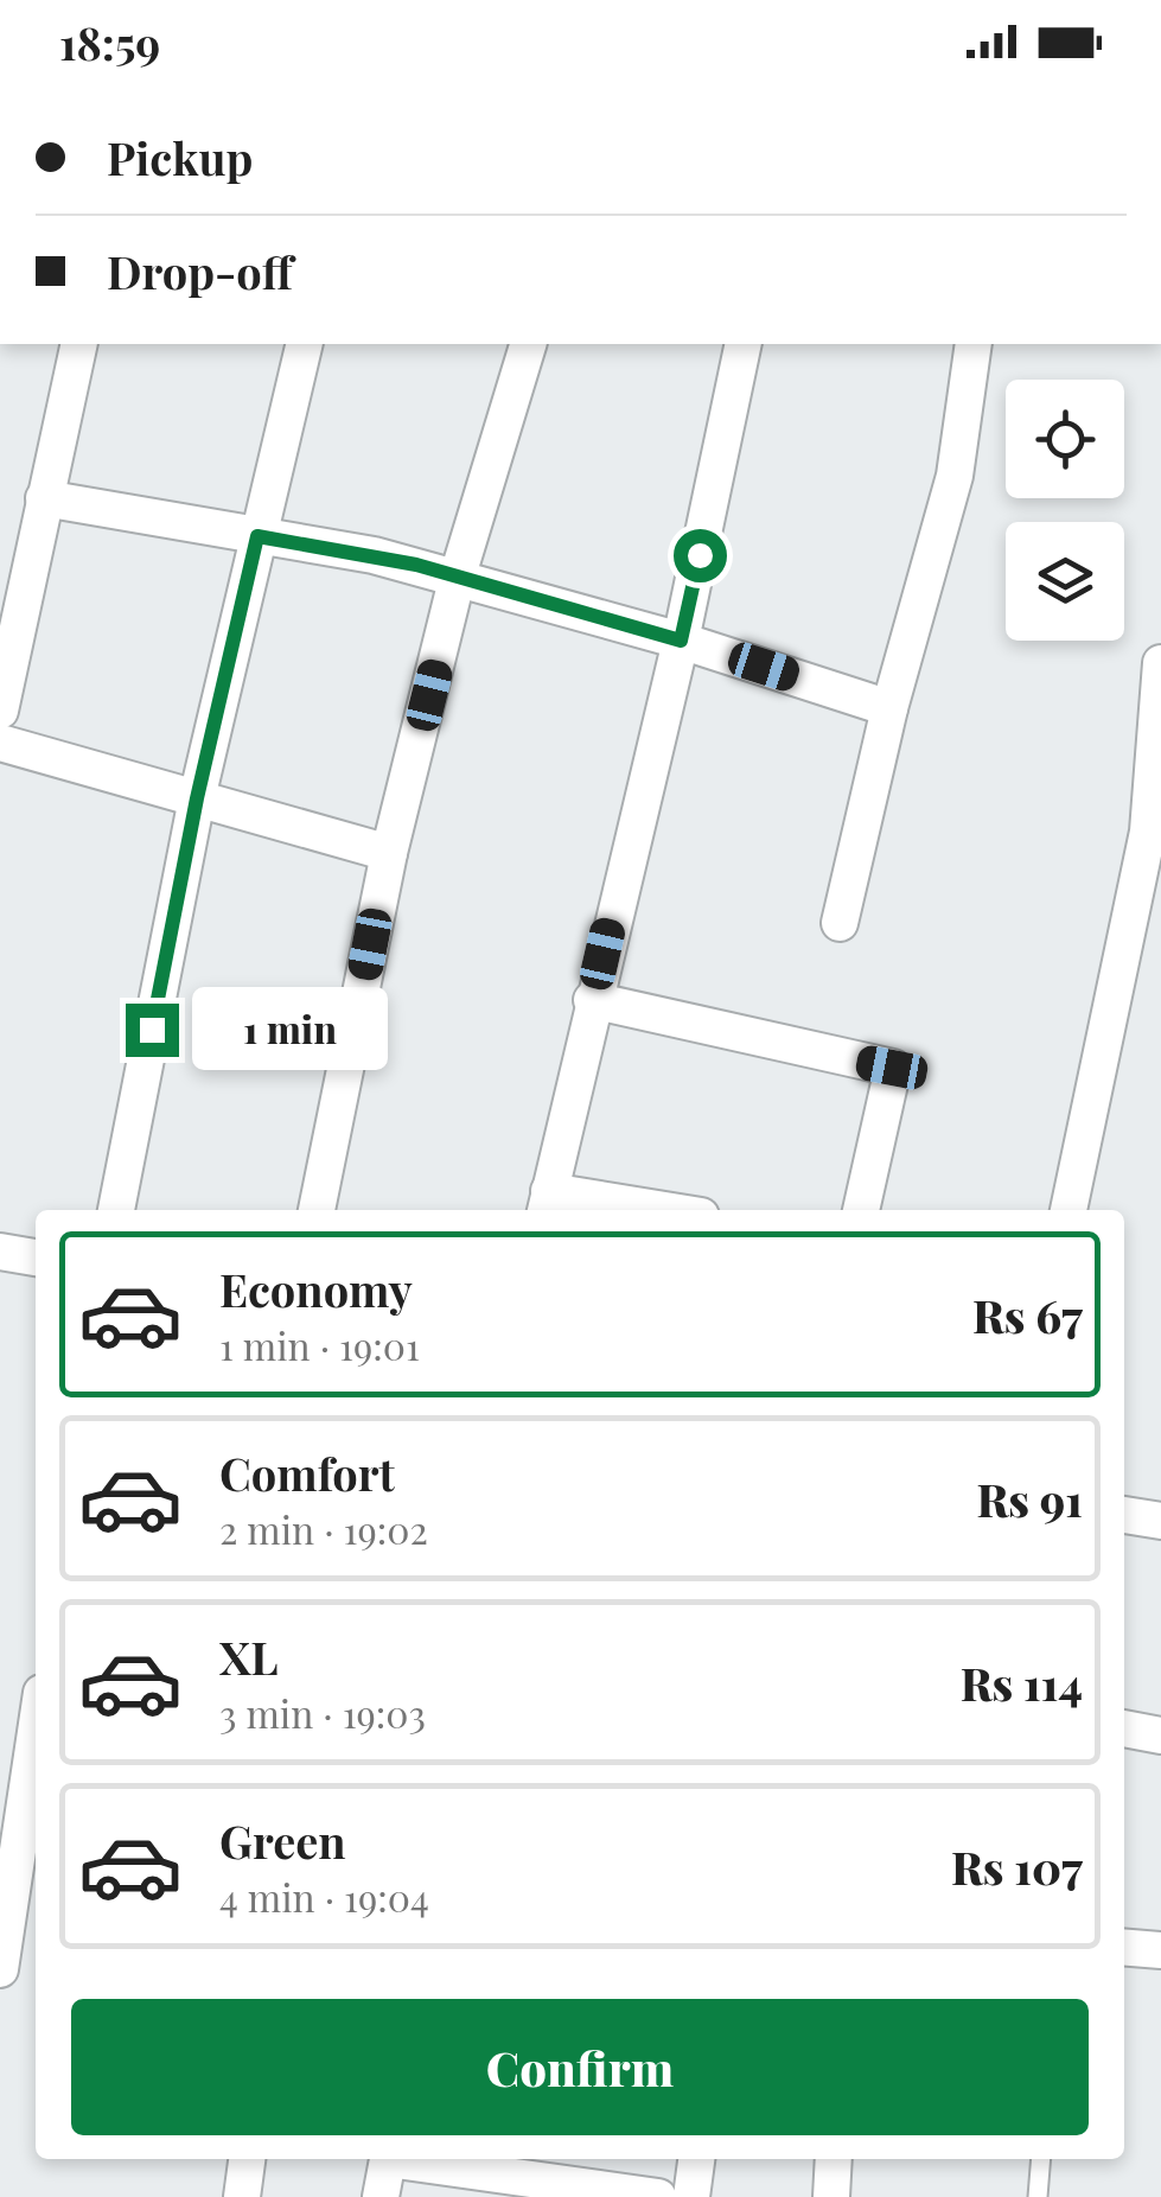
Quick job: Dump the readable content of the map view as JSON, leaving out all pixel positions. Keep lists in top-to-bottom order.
{
  "page": {
    "status": "18:59",
    "banner": ["Pickup", "Drop-off"],
    "bubble": "1 min",
    "list": [
      {
        "name": "Economy",
        "note": "1 min · 19:01",
        "value": "Rs 67"
      },
      {
        "name": "Comfort",
        "note": "2 min · 19:02",
        "value": "Rs 91"
      },
      {
        "name": "XL",
        "note": "3 min · 19:03",
        "value": "Rs 114"
      },
      {
        "name": "Green",
        "note": "4 min · 19:04",
        "value": "Rs 107"
      }
    ],
    "buttons": "Confirm"
  }
}
